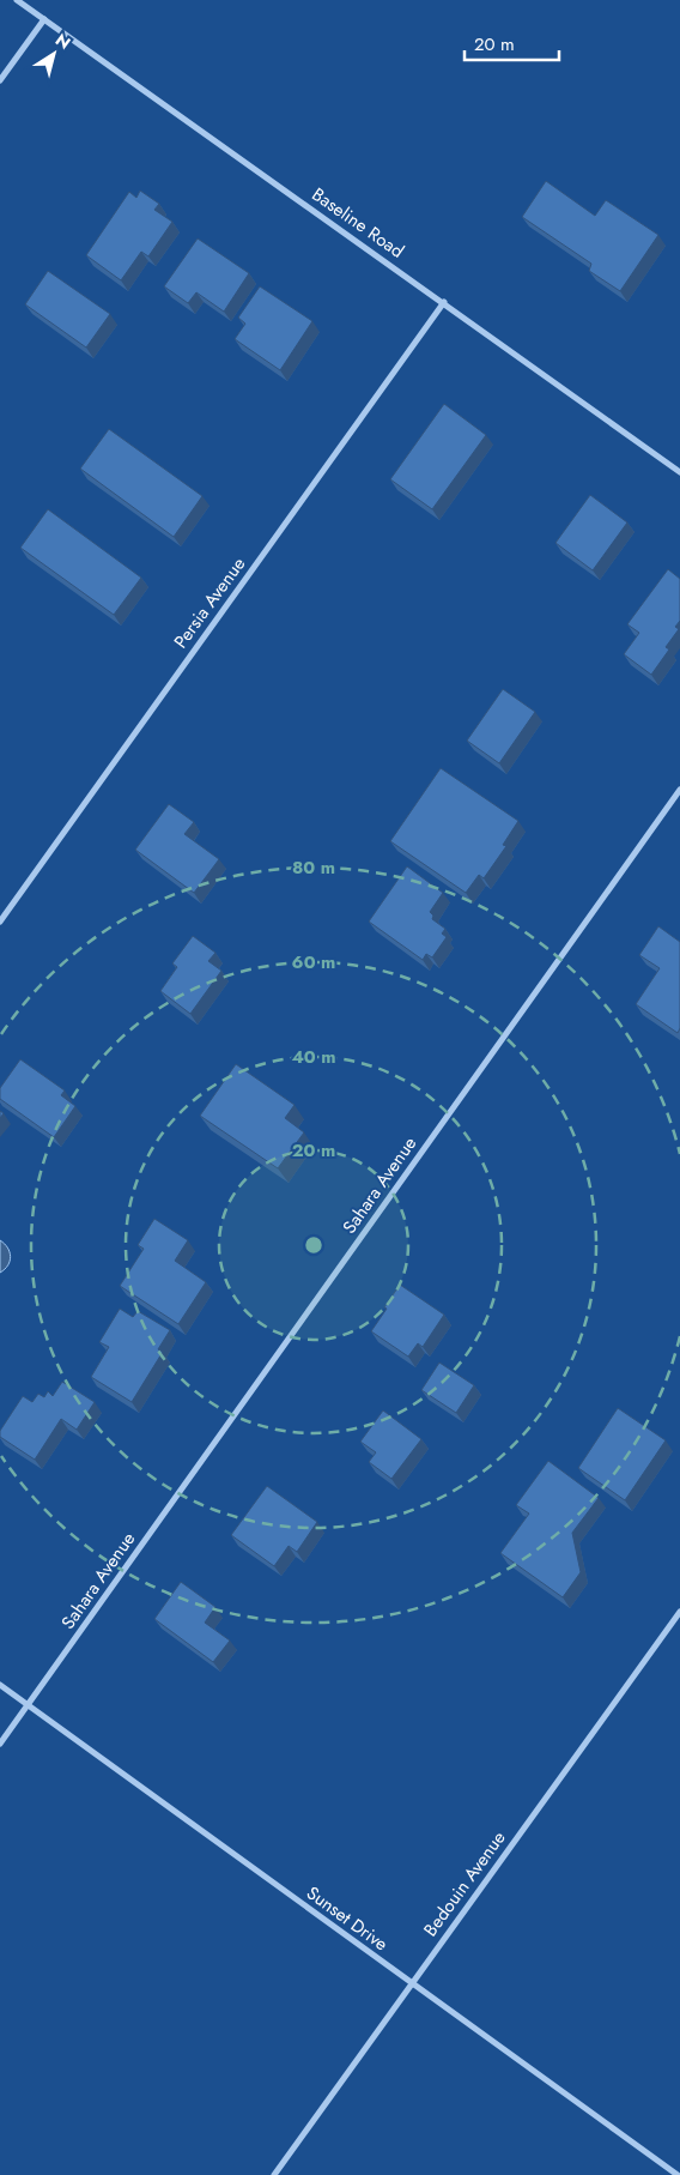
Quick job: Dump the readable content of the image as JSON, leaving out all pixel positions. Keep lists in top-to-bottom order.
{
  "streets": {
    "street": [
      "Baseline Road",
      "Persia Avenue",
      "Sahara Avenue",
      "Bedouin Avenue",
      "Sunset Drive"
    ]
  },
  "crossings": [
    ["Baseline Road", "Persia Avenue"],
    ["Sahara Avenue", "Sunset Drive"],
    ["Bedouin Avenue", "Sunset Drive"]
  ],
  "scale_bar": "20 m",
  "north": "top right",
  "rings": [
    "80 m",
    "60 m",
    "40 m",
    "20 m"
  ]
}
